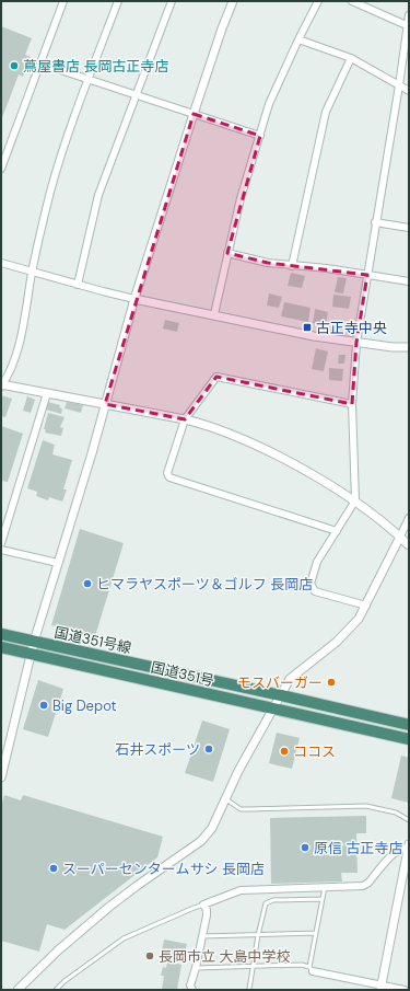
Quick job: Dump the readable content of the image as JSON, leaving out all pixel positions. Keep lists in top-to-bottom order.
{
  "streets": {
    "highway": ["国道351号線", "国道351号"]
  },
  "places": {
    "other": [
      "蔦屋書店 長岡古正寺店",
      "ヒマラヤスポーツ＆ゴルフ 長岡店",
      "モスバーガー",
      "Big Depot",
      "石井スポーツ",
      "ココス",
      "原信 古正寺店",
      "スーパーセンタームサシ 長岡店",
      "長岡市立 大島中学校"
    ],
    "transit": ["古正寺中央"]
  }
}
